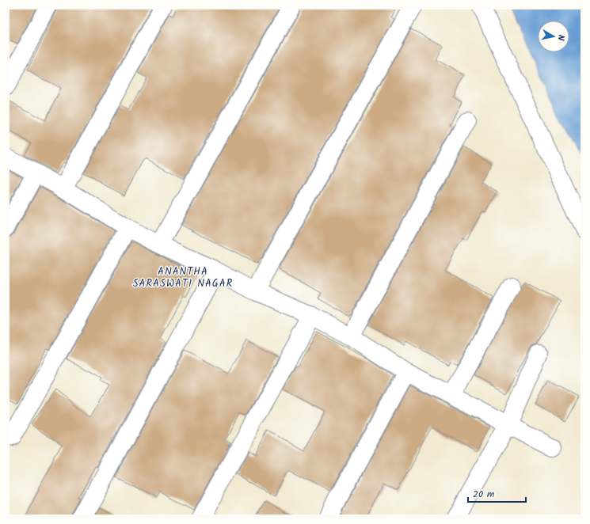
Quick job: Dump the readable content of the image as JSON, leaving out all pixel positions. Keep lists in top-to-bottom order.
{
  "districts": ["ANANTHA SARASWATI NAGAR"],
  "scale_bar": "20 m",
  "north": "right"
}
